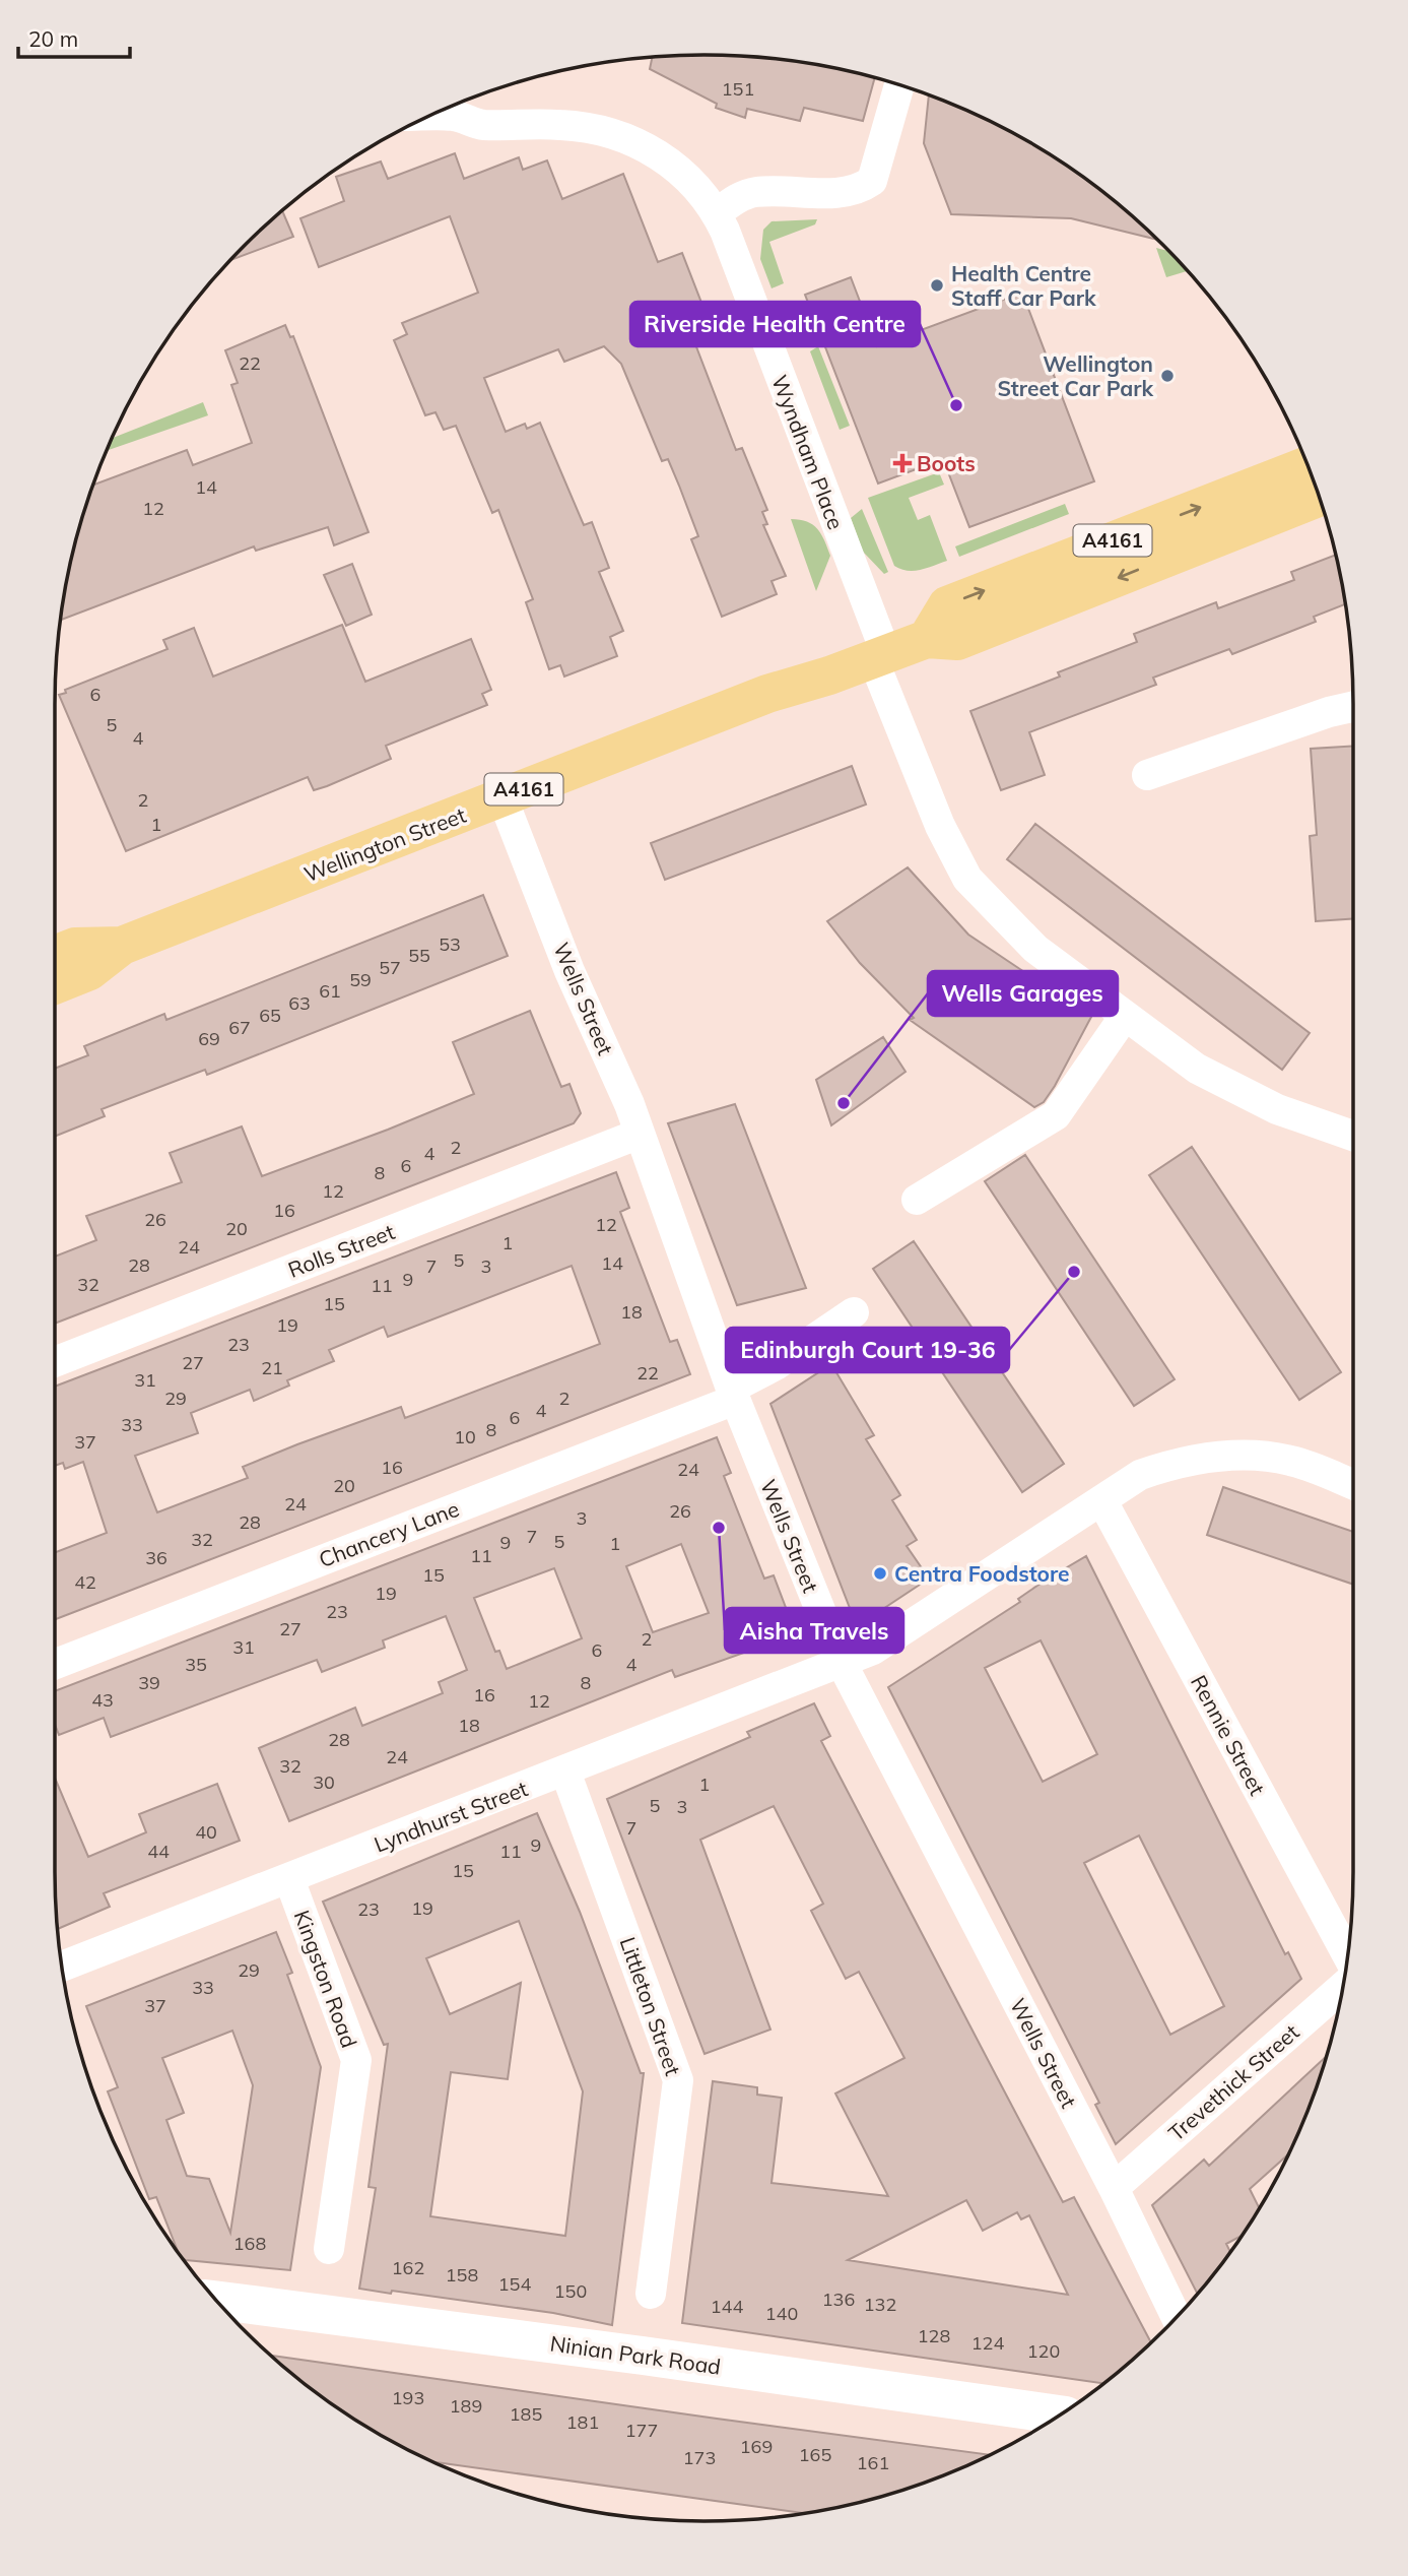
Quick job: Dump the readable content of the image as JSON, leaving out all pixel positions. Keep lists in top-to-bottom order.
{
  "streets": {
    "main road": ["A4161", "Wellington Street"],
    "street": [
      "Wyndham Place",
      "Wells Street",
      "Rolls Street",
      "Chancery Lane",
      "Rennie Street",
      "Lyndhurst Street",
      "Kingston Road",
      "Littleton Street",
      "Trevethick Street",
      "Ninian Park Road"
    ]
  },
  "crossings": [
    ["Wyndham Place", "Wellington Street"],
    ["A4161", "Wellington Street"],
    ["Wellington Street", "Wells Street"],
    ["Wells Street", "Rolls Street"],
    ["Wells Street", "Chancery Lane"],
    ["Wells Street", "Lyndhurst Street"],
    ["Wells Street", "Trevethick Street"],
    ["Rennie Street", "Lyndhurst Street"],
    ["Lyndhurst Street", "Kingston Road"],
    ["Lyndhurst Street", "Littleton Street"]
  ],
  "places": {
    "other": [
      "Health Centre Staff Car Park",
      "Wellington Street Car Park",
      "Riverside Health Centre",
      "Wells Garages",
      "Edinburgh Court 19-36",
      "Aisha Travels",
      "Centra Foodstore"
    ],
    "health": ["Boots"]
  },
  "house_numbers": [
    "151",
    "22",
    "14",
    "12",
    "6",
    "5",
    "4",
    "2",
    "1",
    "53",
    "55",
    "57",
    "59",
    "61",
    "63",
    "65",
    "67",
    "69",
    "2",
    "4",
    "6",
    "8",
    "12",
    "16",
    "26",
    "12",
    "20",
    "1",
    "24",
    "5",
    "14",
    "28",
    "7",
    "3",
    "9",
    "32",
    "11",
    "15",
    "18",
    "19",
    "23",
    "27",
    "21",
    "22",
    "31",
    "29",
    "2",
    "4",
    "6",
    "33",
    "8",
    "10",
    "37",
    "16",
    "24",
    "20",
    "24",
    "26",
    "3",
    "28",
    "7",
    "32",
    "5",
    "9",
    "1",
    "11",
    "36",
    "15",
    "42",
    "19",
    "23",
    "27",
    "2",
    "31",
    "6",
    "35",
    "4",
    "39",
    "8",
    "16",
    "43",
    "12",
    "18",
    "28",
    "24",
    "32",
    "30",
    "1",
    "5",
    "3",
    "7",
    "40",
    "9",
    "44",
    "11",
    "15",
    "19",
    "23",
    "29",
    "33",
    "37",
    "168",
    "162",
    "158",
    "154",
    "150",
    "136",
    "132",
    "144",
    "140",
    "128",
    "124",
    "120",
    "193",
    "189",
    "185",
    "181",
    "177",
    "169",
    "165",
    "173",
    "161"
  ],
  "scale_bar": "20 m"
}
